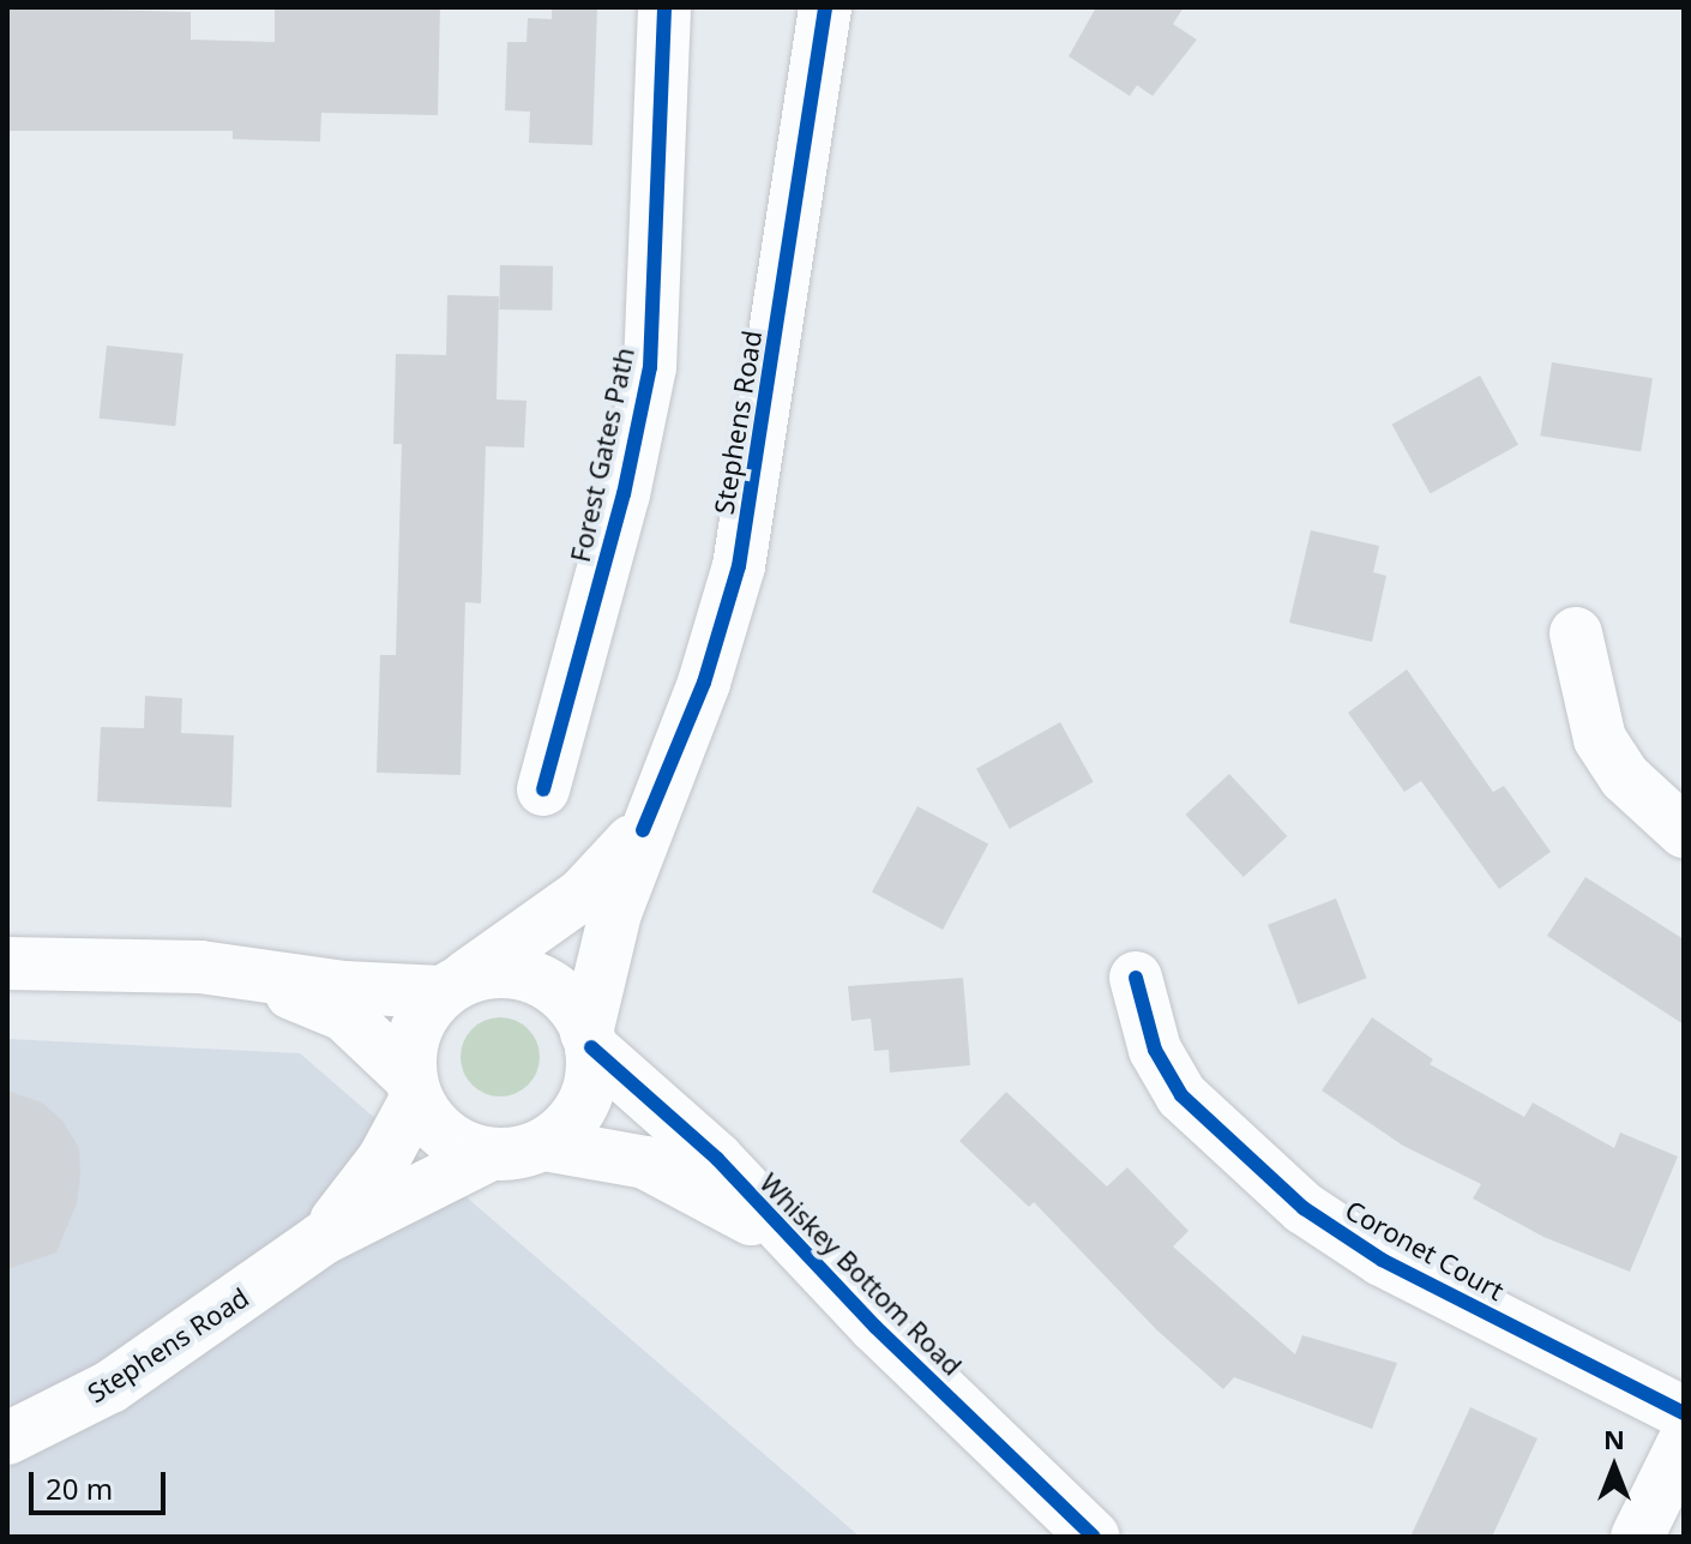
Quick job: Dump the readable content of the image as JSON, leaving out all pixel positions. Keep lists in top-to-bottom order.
{
  "streets": {
    "street": [
      "Stephens Road",
      "Forest Gates Path",
      "Coronet Court",
      "Whiskey Bottom Road"
    ]
  },
  "crossings": [
    ["Stephens Road", "Whiskey Bottom Road"]
  ],
  "scale_bar": "20 m",
  "north": "top"
}
